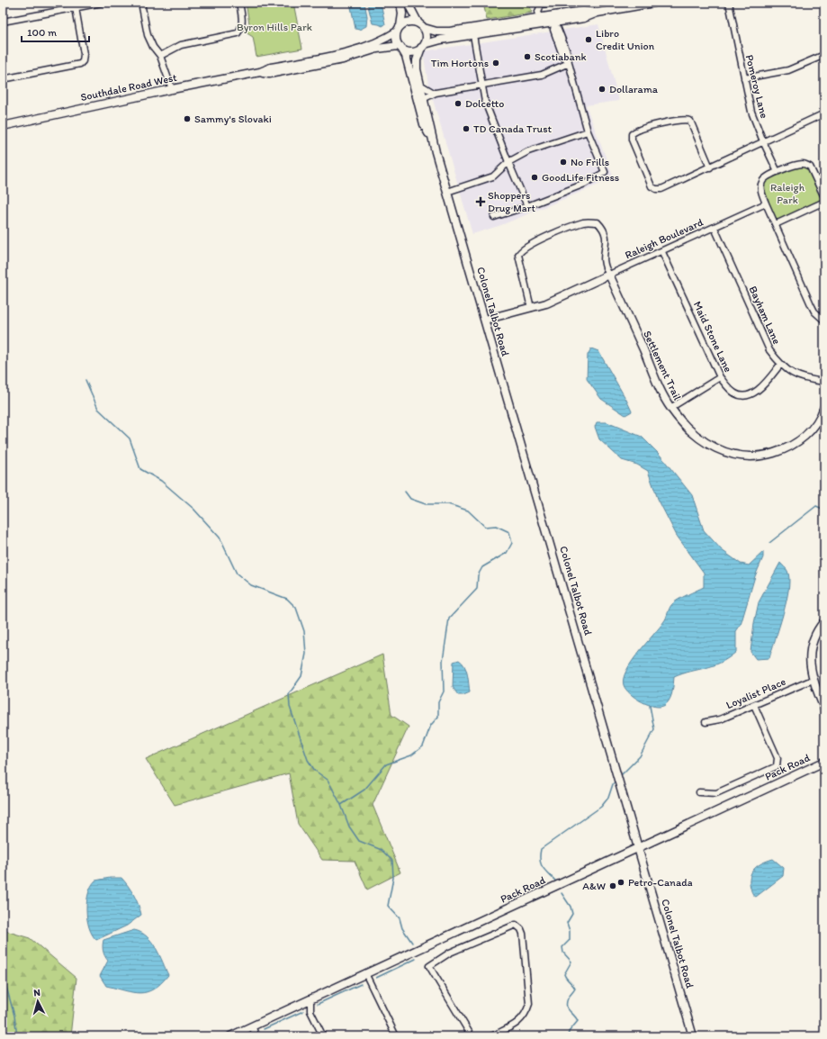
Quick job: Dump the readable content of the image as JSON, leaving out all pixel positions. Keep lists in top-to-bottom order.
{
  "streets": {
    "main road": [
      "Southdale Road West",
      "Raleigh Boulevard",
      "Colonel Talbot Road",
      "Settlement Trail",
      "Pack Road"
    ],
    "street": [
      "Pomeroy Lane",
      "Bayham Lane",
      "Maid Stone Lane",
      "Loyalist Place"
    ]
  },
  "crossings": [
    ["Southdale Road West", "Colonel Talbot Road"],
    ["Raleigh Boulevard", "Colonel Talbot Road"],
    ["Raleigh Boulevard", "Bayham Lane"],
    ["Raleigh Boulevard", "Maid Stone Lane"],
    ["Raleigh Boulevard", "Settlement Trail"],
    ["Colonel Talbot Road", "Pack Road"],
    ["Bayham Lane", "Maid Stone Lane"]
  ],
  "parks": ["Byron Hills Park", "Raleigh Park"],
  "places": {
    "other": [
      "Libro Credit Union",
      "Scotiabank",
      "Tim Hortons",
      "Dollarama",
      "Dolcetto",
      "Sammy's Slovaki",
      "TD Canada Trust",
      "No Frills",
      "GoodLife Fitness",
      "Petro-Canada",
      "A&W"
    ],
    "health": ["Shoppers Drug Mart"]
  },
  "scale_bar": "100 m",
  "north": "top"
}
